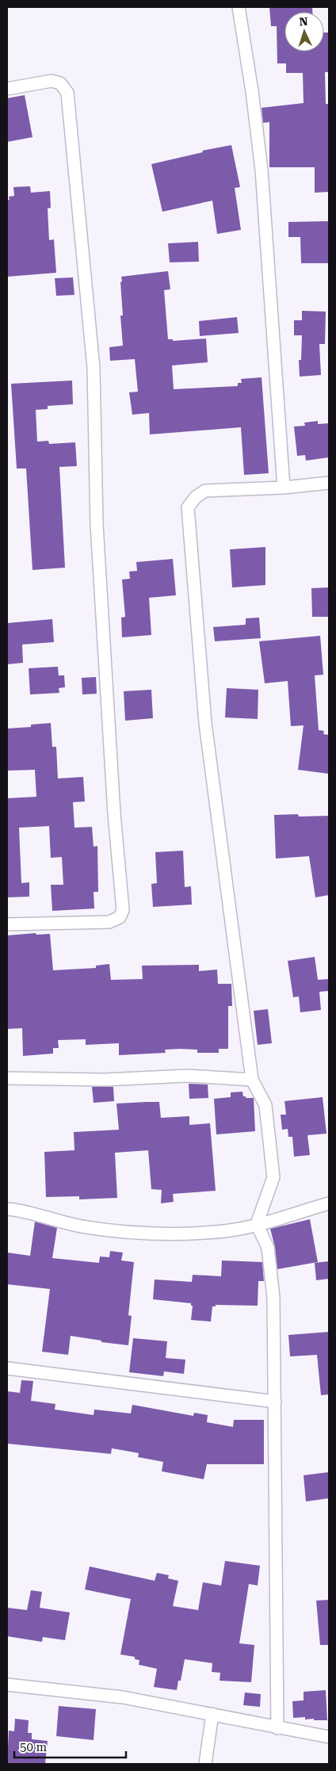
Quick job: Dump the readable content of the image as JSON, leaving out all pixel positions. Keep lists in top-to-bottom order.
{
  "scale_bar": "50 m",
  "north": "top"
}
